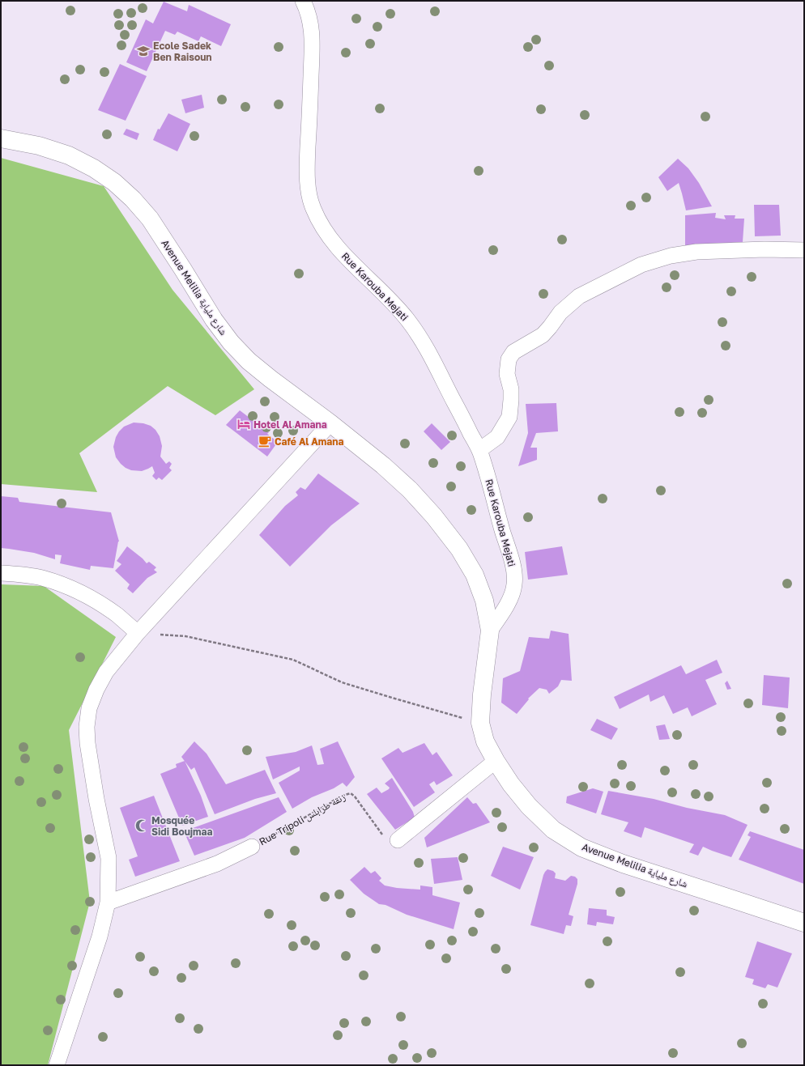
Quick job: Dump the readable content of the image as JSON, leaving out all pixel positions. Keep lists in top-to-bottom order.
{
  "streets": {
    "street": ["Rue Karouba Mejati", "Avenue Melilia شارع ملياية", "Rue Tripoli زنقة طرابلس"]
  },
  "crossings": [
    ["Rue Karouba Mejati", "Avenue Melilia شارع ملياية"]
  ],
  "places": {
    "school or university": ["Ecole Sadek Ben Raisoun"],
    "hotel": ["Hotel Al Amana"],
    "cafe": ["Café Al Amana"],
    "mosque": ["Mosquée Sidi Boujmaa"]
  }
}
